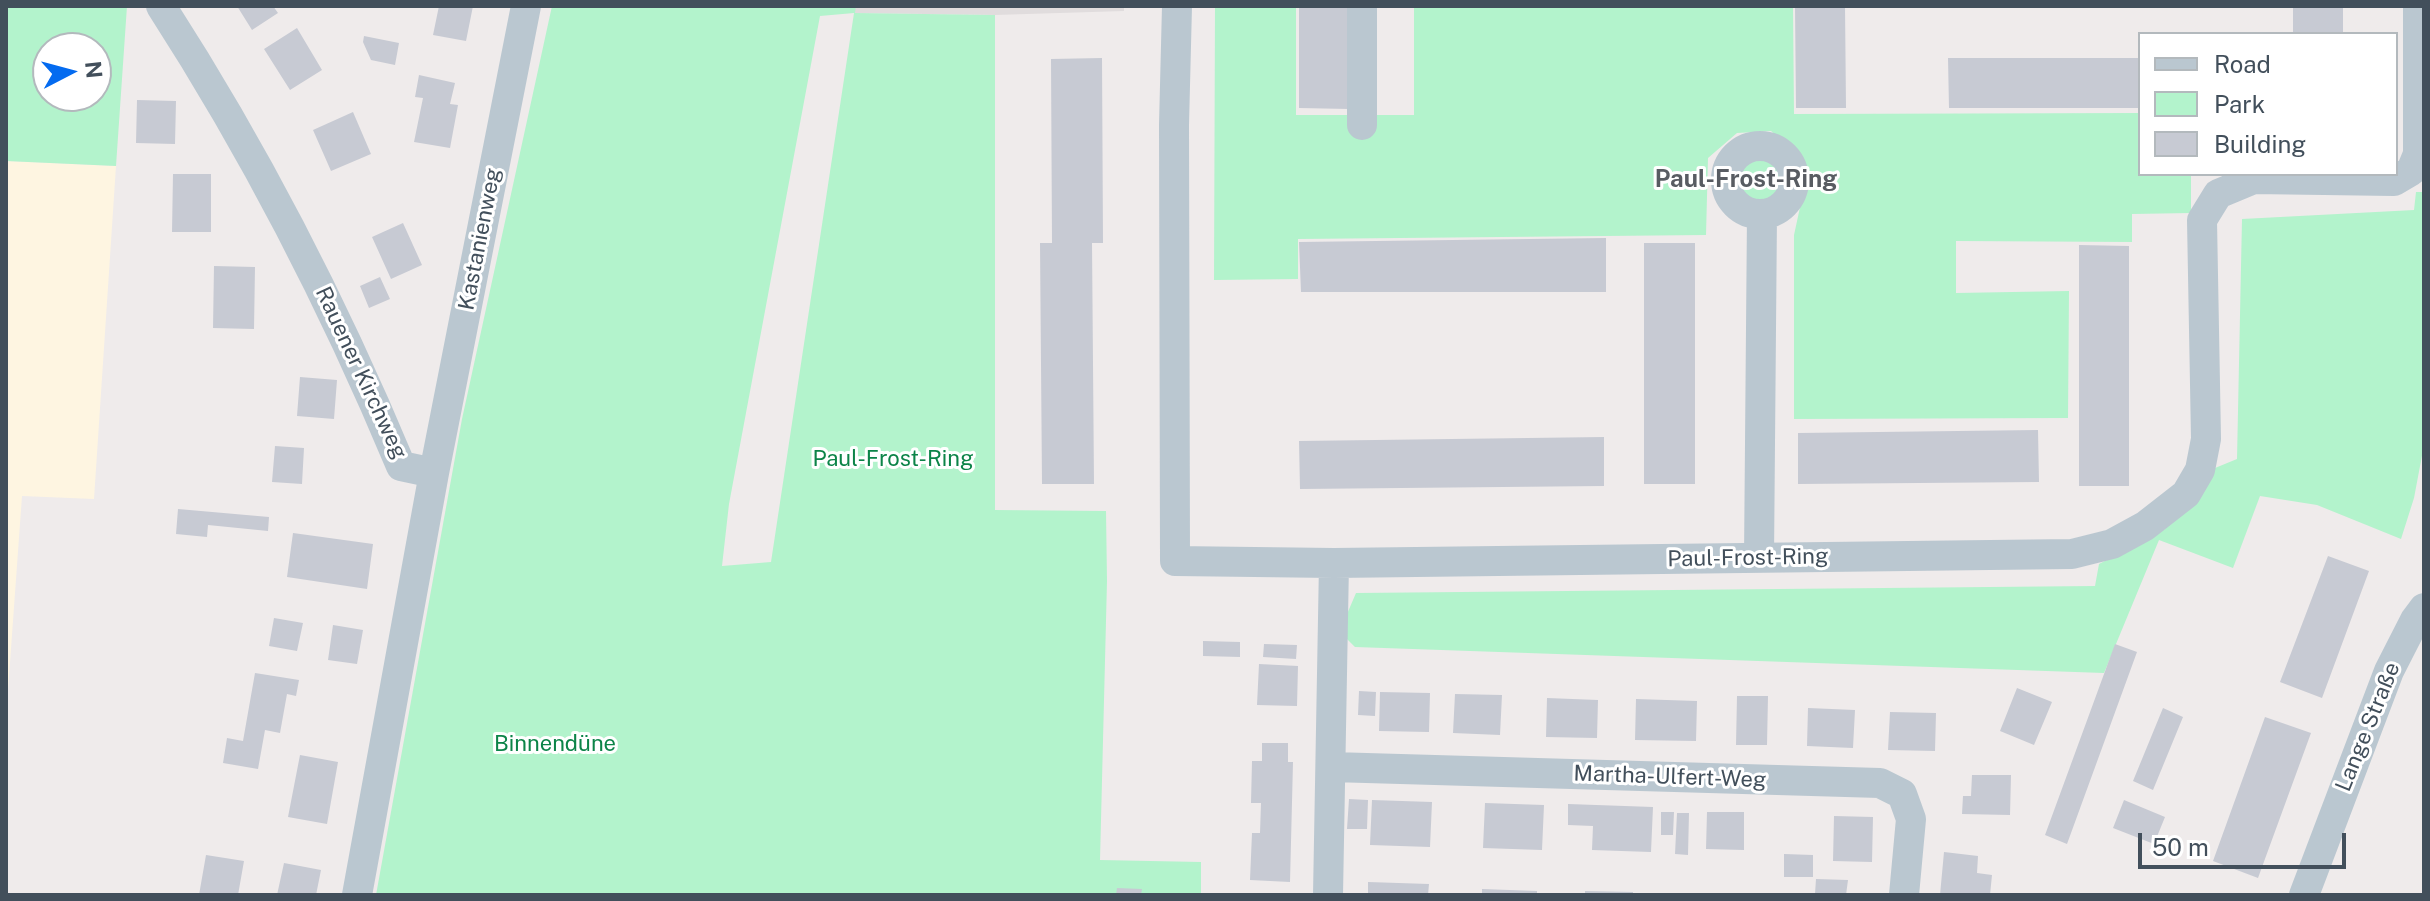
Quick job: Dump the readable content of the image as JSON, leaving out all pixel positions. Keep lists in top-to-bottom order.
{
  "streets": {
    "street": [
      "Kastanienweg",
      "Rauener Kirchweg",
      "Paul-Frost-Ring",
      "Lange Straße",
      "Martha-Ulfert-Weg"
    ]
  },
  "crossings": [
    ["Kastanienweg", "Rauener Kirchweg"]
  ],
  "districts": ["Paul-Frost-Ring"],
  "parks": ["Paul-Frost-Ring", "Binnendüne"],
  "legend": ["Road", "Park", "Building"],
  "scale_bar": "50 m",
  "north": "right"
}
